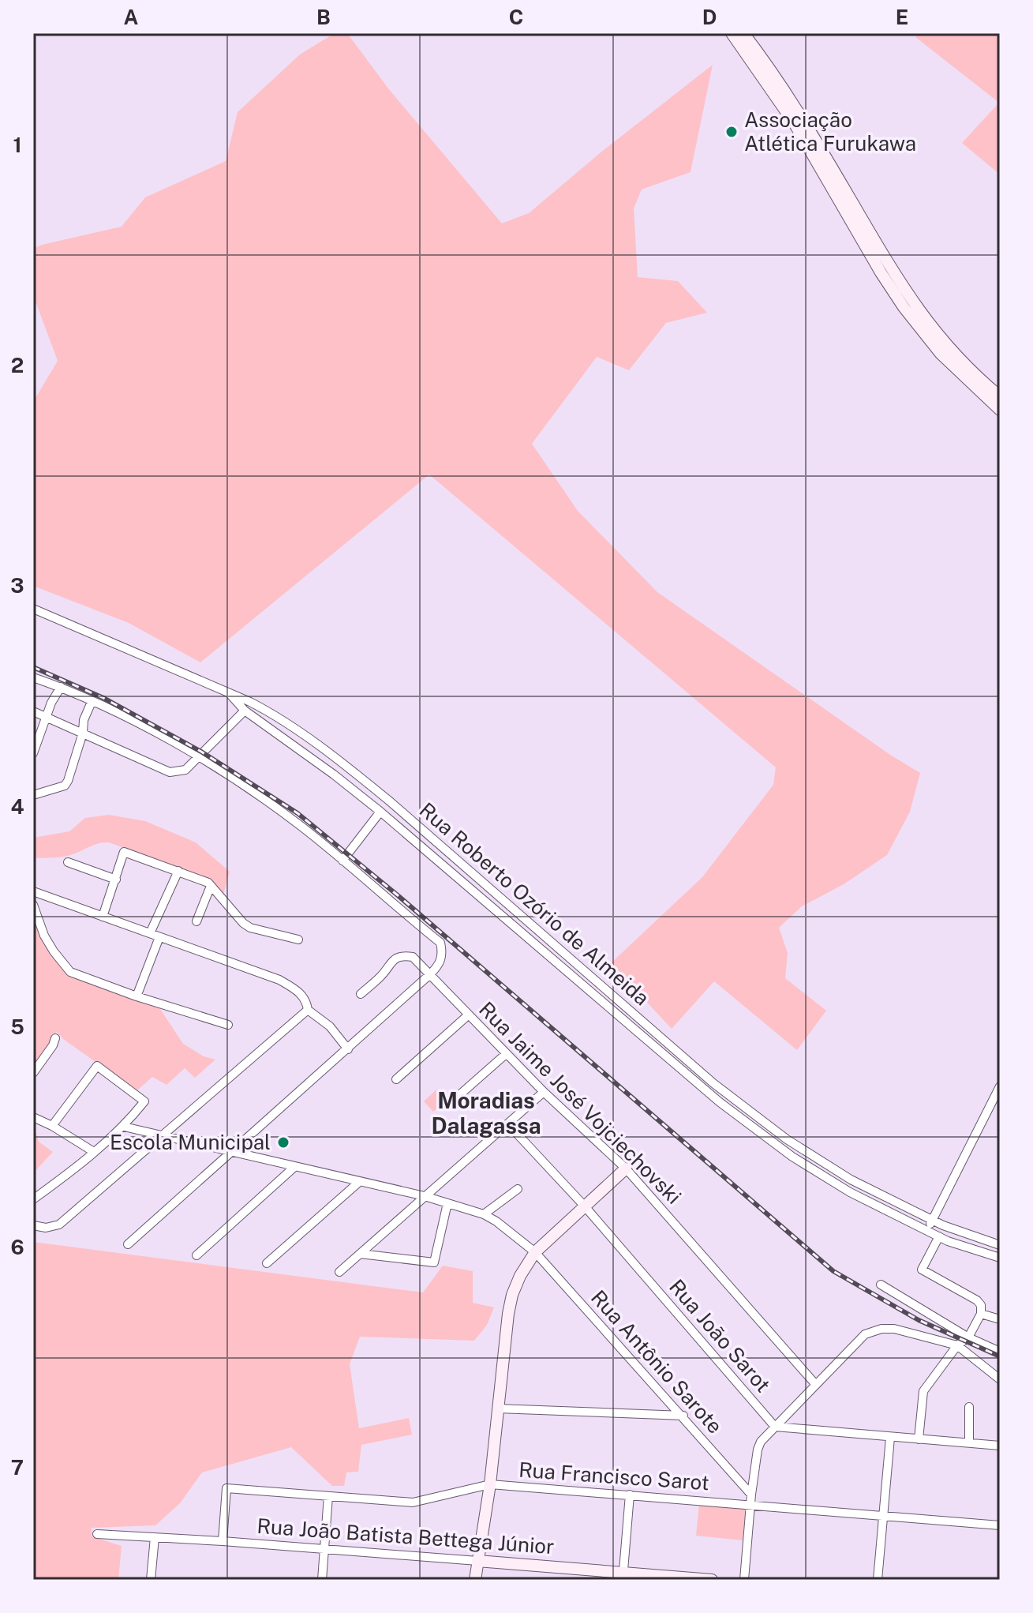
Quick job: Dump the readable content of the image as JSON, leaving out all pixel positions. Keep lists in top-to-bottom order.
{
  "streets": {
    "street": [
      "Rua Roberto Ozório de Almeida",
      "Rua Jaime José Vojciechovski",
      "Rua João Sarot",
      "Rua Antônio Sarote",
      "Rua Francisco Sarot",
      "Rua João Batista Bettega Júnior"
    ]
  },
  "crossings": [
    ["Rua Francisco Sarot", "Rua João Batista Bettega Júnior"]
  ],
  "districts": ["Moradias Dalagassa"],
  "places": ["Associação Atlética Furukawa", "Escola Municipal"],
  "grid": {
    "columns": [
      "A",
      "B",
      "C",
      "D",
      "E"
    ],
    "rows": [
      "1",
      "2",
      "3",
      "4",
      "5",
      "6",
      "7"
    ]
  }
}
